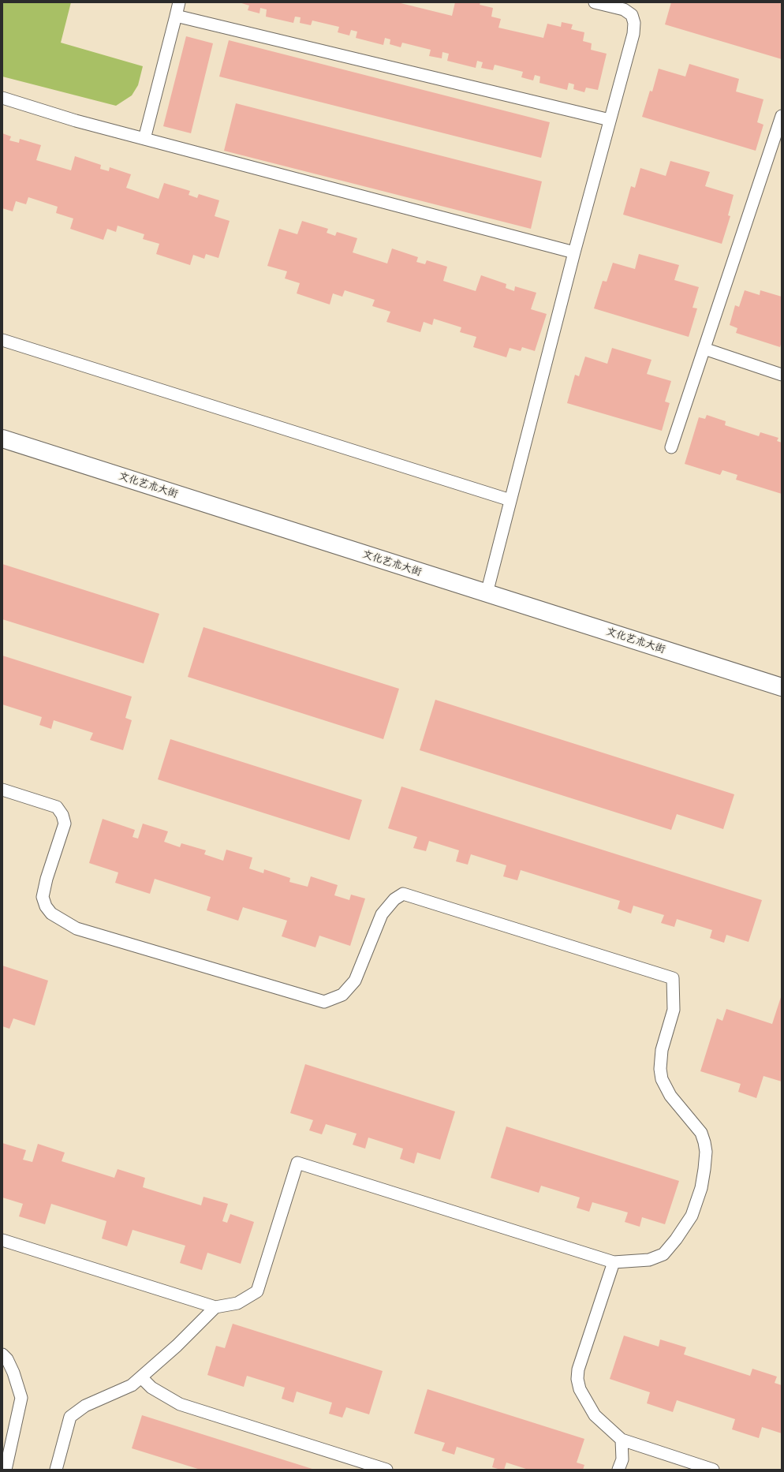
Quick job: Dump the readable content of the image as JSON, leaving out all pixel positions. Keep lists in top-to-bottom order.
{
  "streets": {
    "street": ["文化艺术大街"]
  }
}
